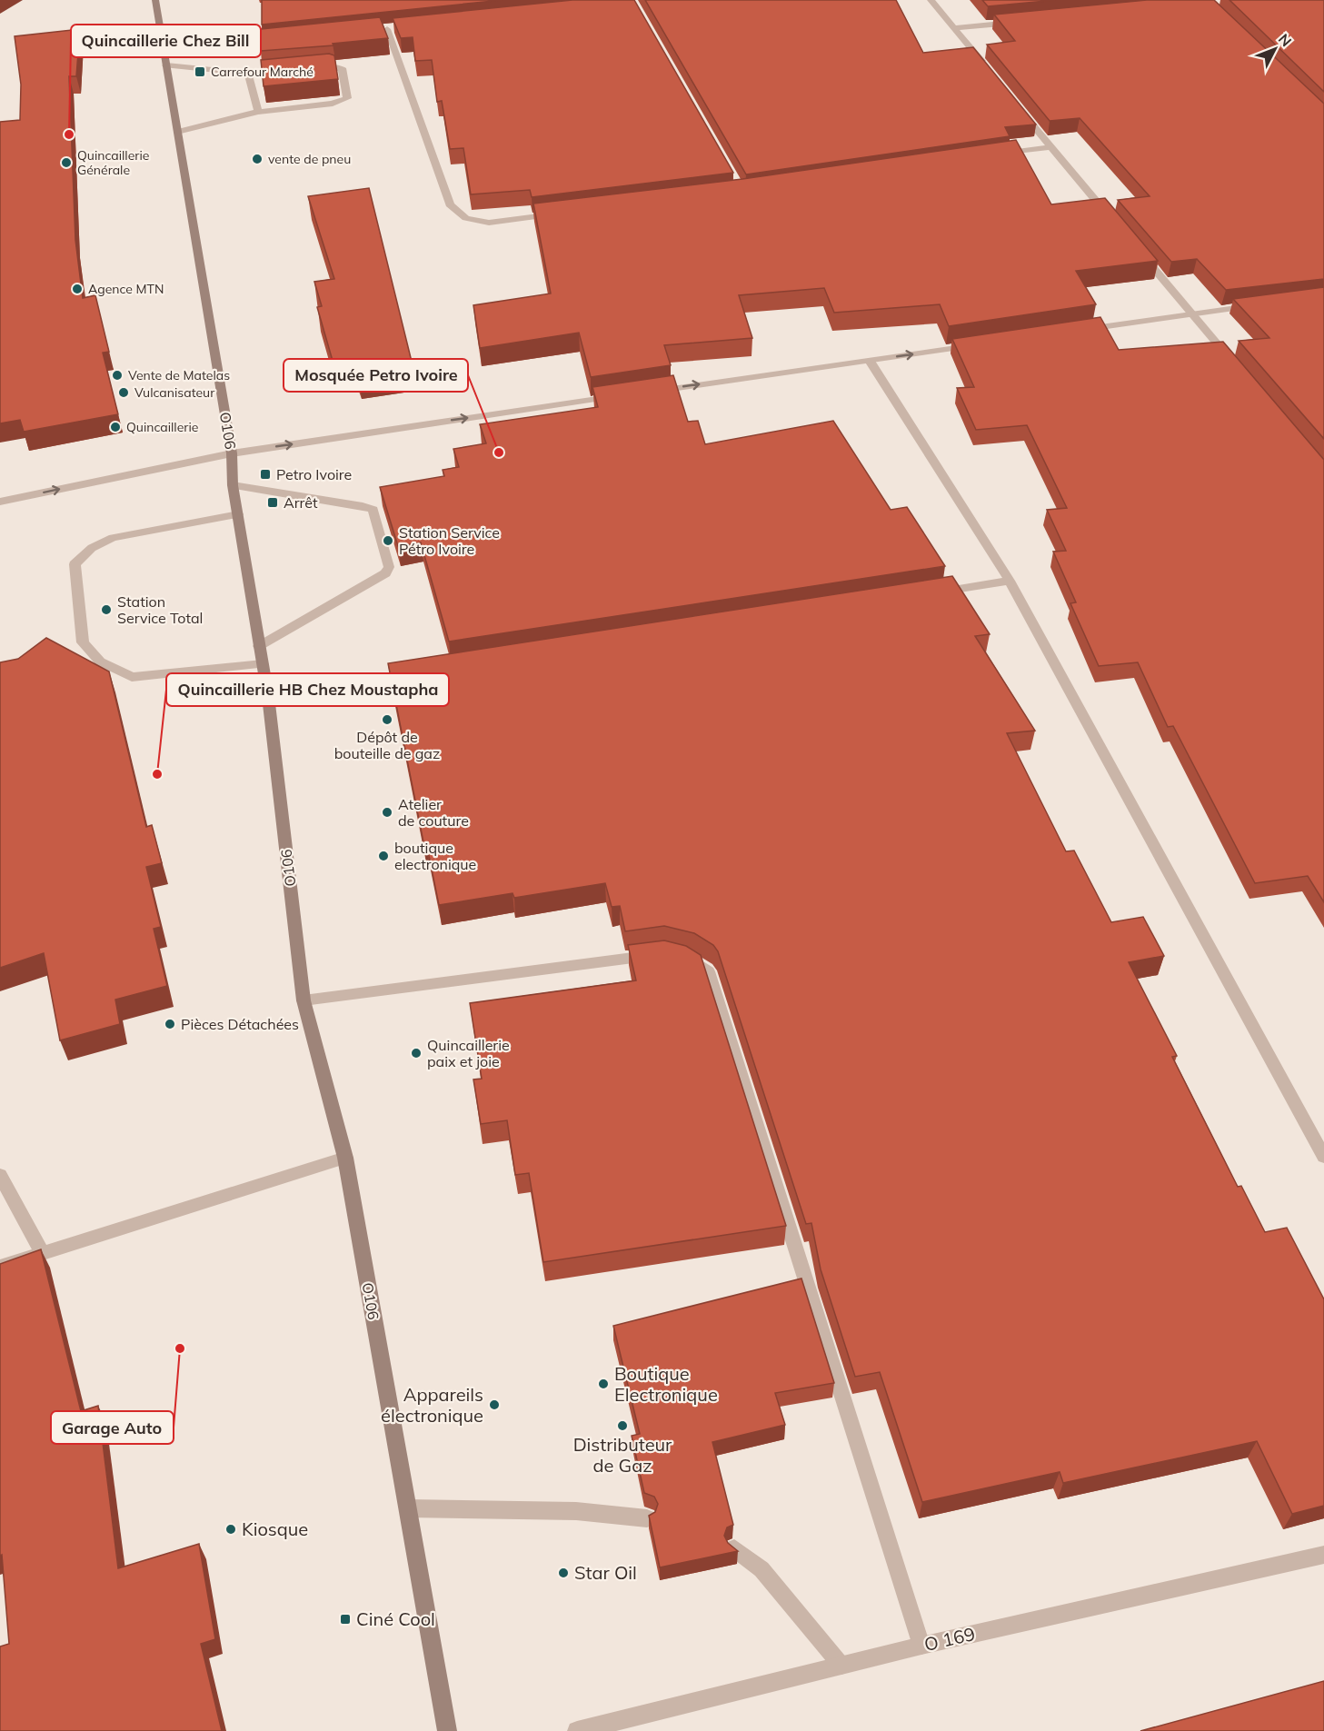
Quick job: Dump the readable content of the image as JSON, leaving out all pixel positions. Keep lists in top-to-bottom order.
{
  "streets": {
    "main road": ["O106"],
    "street": ["O 169"]
  },
  "places": {
    "transit": [
      "Carrefour Marché",
      "Petro Ivoire",
      "Arrêt",
      "Ciné Cool"
    ],
    "other": [
      "Quincaillerie Chez Bill",
      "vente de pneu",
      "Quincaillerie Générale",
      "Agence MTN",
      "Vente de Matelas",
      "Vulcanisateur",
      "Quincaillerie",
      "Mosquée Petro Ivoire",
      "Station Service Pétro Ivoire",
      "Station Service Total",
      "Dépôt de bouteille de gaz",
      "Quincaillerie HB Chez Moustapha",
      "Atelier de couture",
      "boutique electronique",
      "Pièces Détachées",
      "Quincaillerie paix et joie",
      "Garage Auto",
      "Boutique Electronique",
      "Appareils électronique",
      "Distributeur de Gaz",
      "Kiosque",
      "Star Oil"
    ]
  },
  "north": "top right"
}
